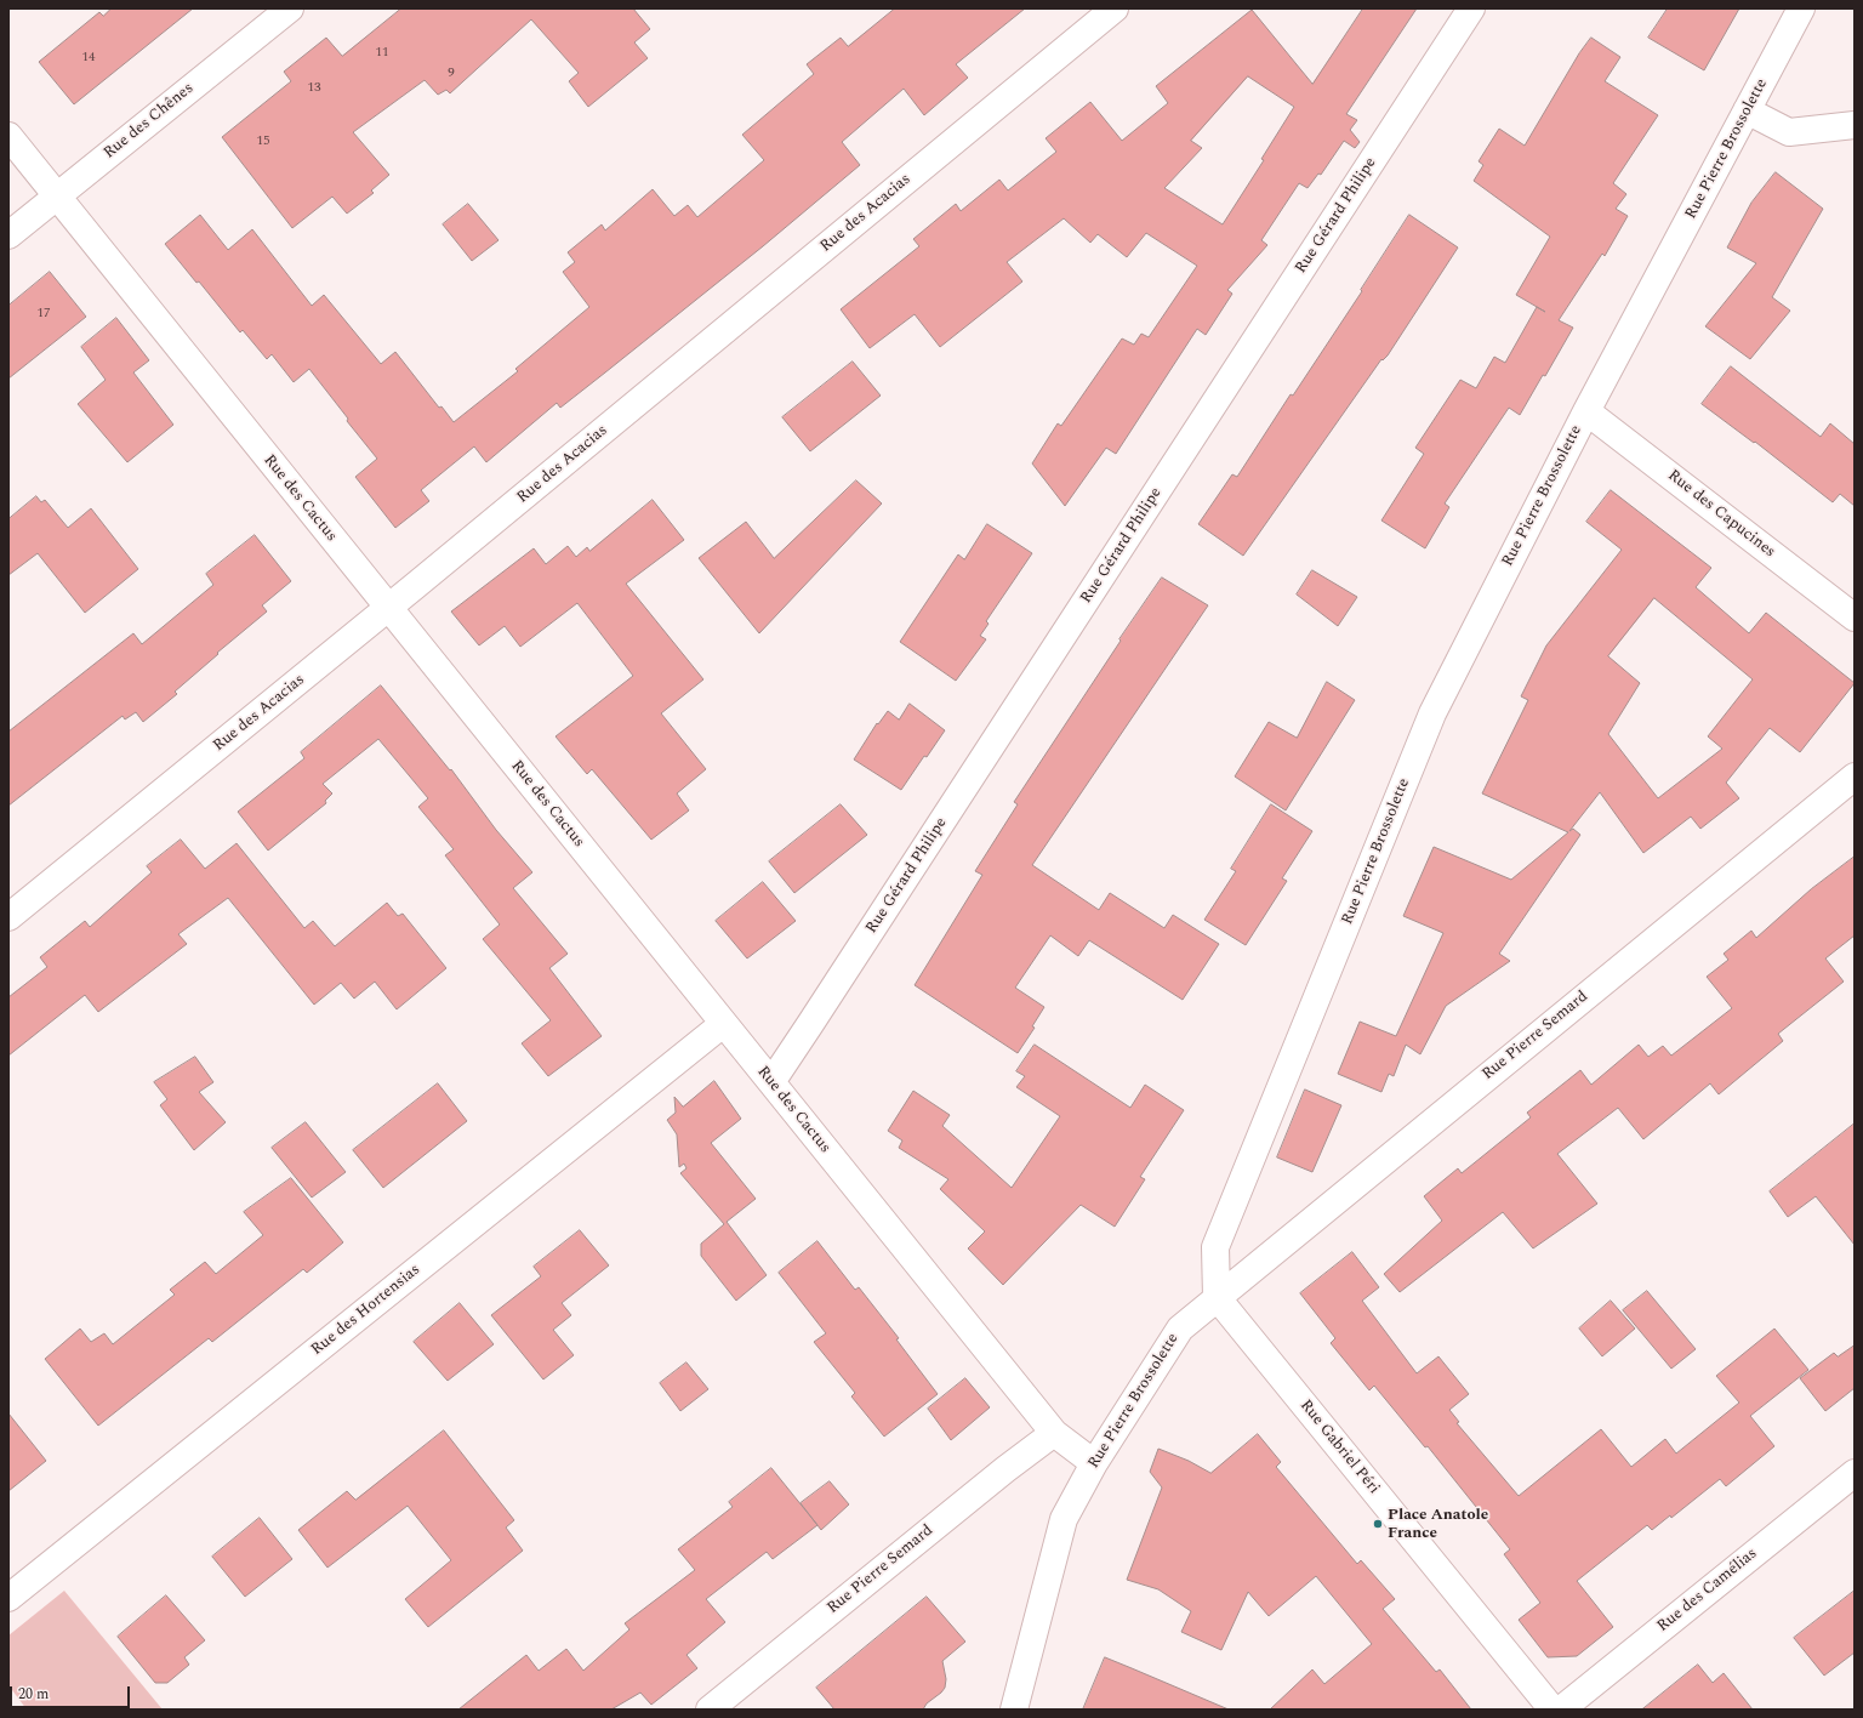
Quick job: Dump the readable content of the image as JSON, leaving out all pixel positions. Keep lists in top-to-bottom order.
{
  "streets": {
    "street": [
      "Rue des Chênes",
      "Rue Pierre Brossolette",
      "Rue des Acacias",
      "Rue Gérard Philipe",
      "Rue des Cactus",
      "Rue des Capucines",
      "Rue Pierre Semard",
      "Rue des Hortensias",
      "Rue Gabriel Péri",
      "Rue des Camélias"
    ]
  },
  "crossings": [
    ["Rue des Chênes", "Rue des Cactus"],
    ["Rue Pierre Brossolette", "Rue des Cactus"],
    ["Rue Pierre Brossolette", "Rue des Capucines"],
    ["Rue Pierre Brossolette", "Rue Pierre Semard"],
    ["Rue Pierre Brossolette", "Rue Gabriel Péri"],
    ["Rue des Acacias", "Rue des Cactus"],
    ["Rue Gérard Philipe", "Rue des Cactus"],
    ["Rue des Cactus", "Rue Pierre Semard"],
    ["Rue des Cactus", "Rue des Hortensias"],
    ["Rue Pierre Semard", "Rue Gabriel Péri"]
  ],
  "places": ["Place Anatole France"],
  "house_numbers": [
    "11",
    "14",
    "9",
    "13",
    "15",
    "17"
  ],
  "scale_bar": "20 m"
}
